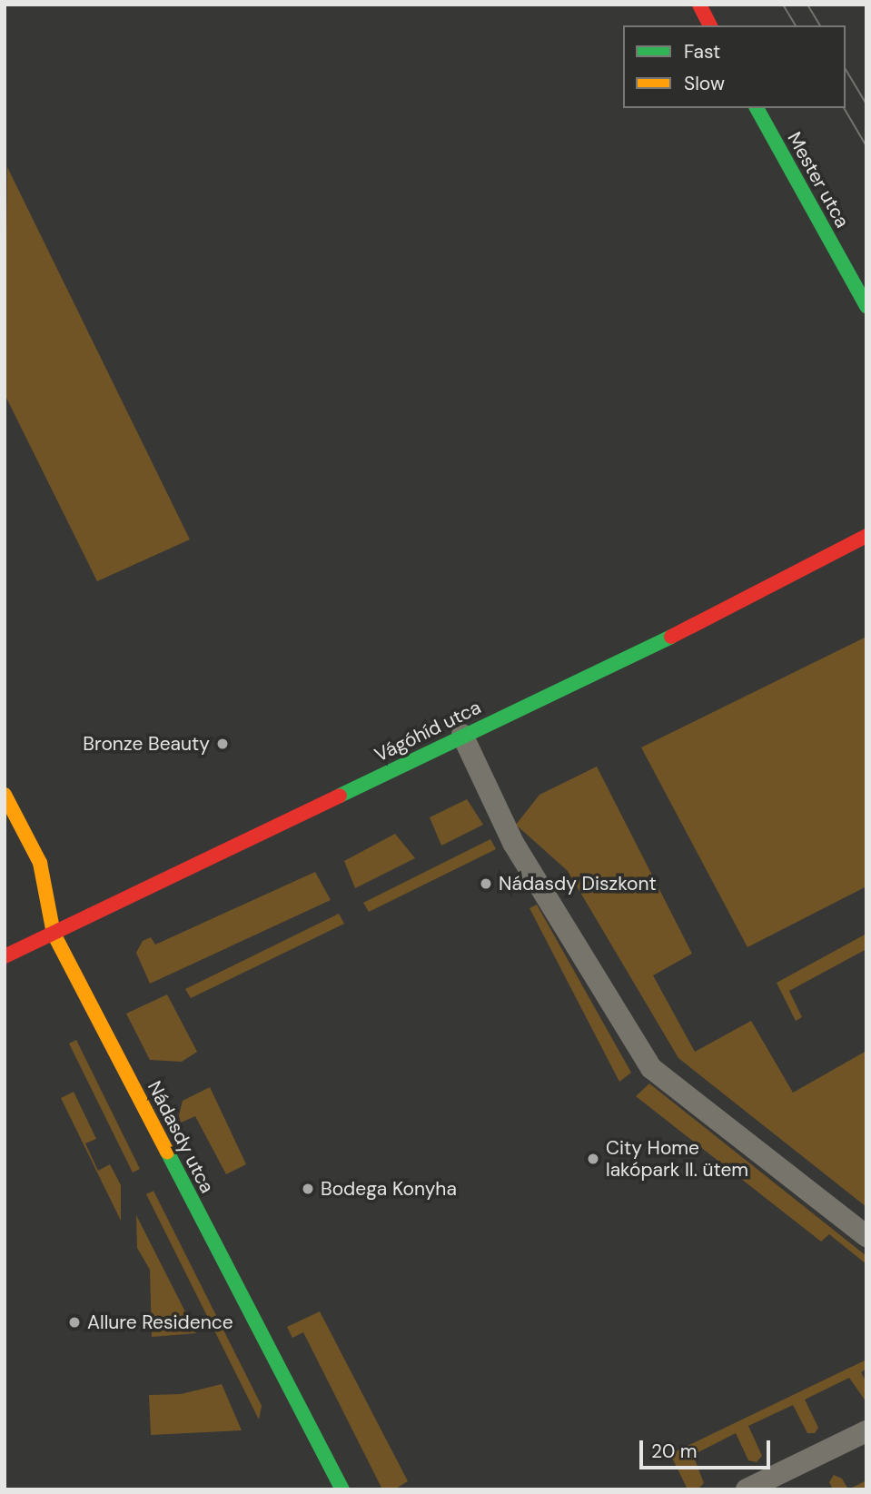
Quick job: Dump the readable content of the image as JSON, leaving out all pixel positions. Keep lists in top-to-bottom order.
{
  "streets": {
    "street": ["Mester utca", "Vágóhíd utca", "Nádasdy utca"]
  },
  "crossings": [
    ["Vágóhíd utca", "Nádasdy utca"]
  ],
  "places": [
    "Bronze Beauty",
    "Nádasdy Diszkont",
    "City Home lakópark II. ütem",
    "Bodega Konyha",
    "Allure Residence"
  ],
  "legend": ["Fast", "Slow"],
  "scale_bar": "20 m"
}
